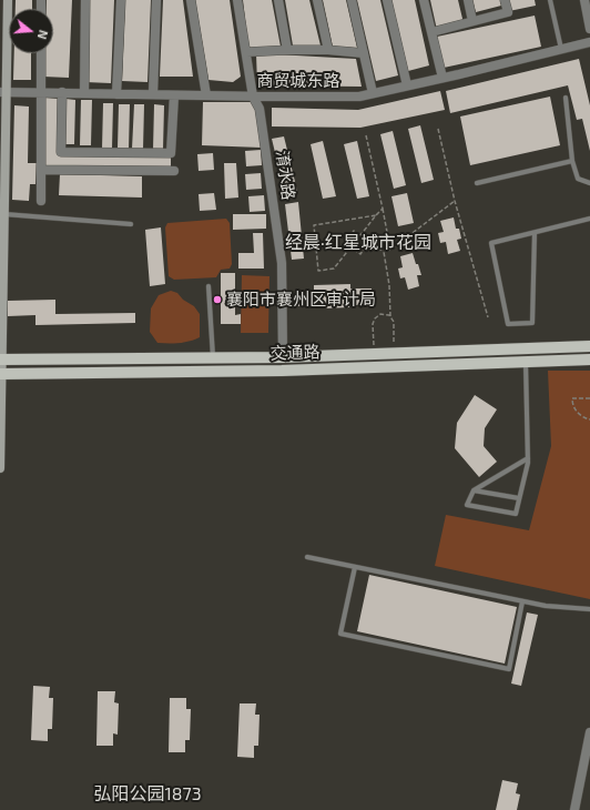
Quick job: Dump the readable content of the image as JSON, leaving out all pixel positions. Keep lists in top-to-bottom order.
{
  "streets": {
    "main road": ["交通路"],
    "street": ["商贸城东路", "淯水路"]
  },
  "crossings": [
    ["商贸城东路", "淯水路"],
    ["淯水路", "交通路"]
  ],
  "districts": ["经晨·红星城市花园", "弘阳公园1873"],
  "places": ["襄阳市襄州区审计局"],
  "north": "right"
}
